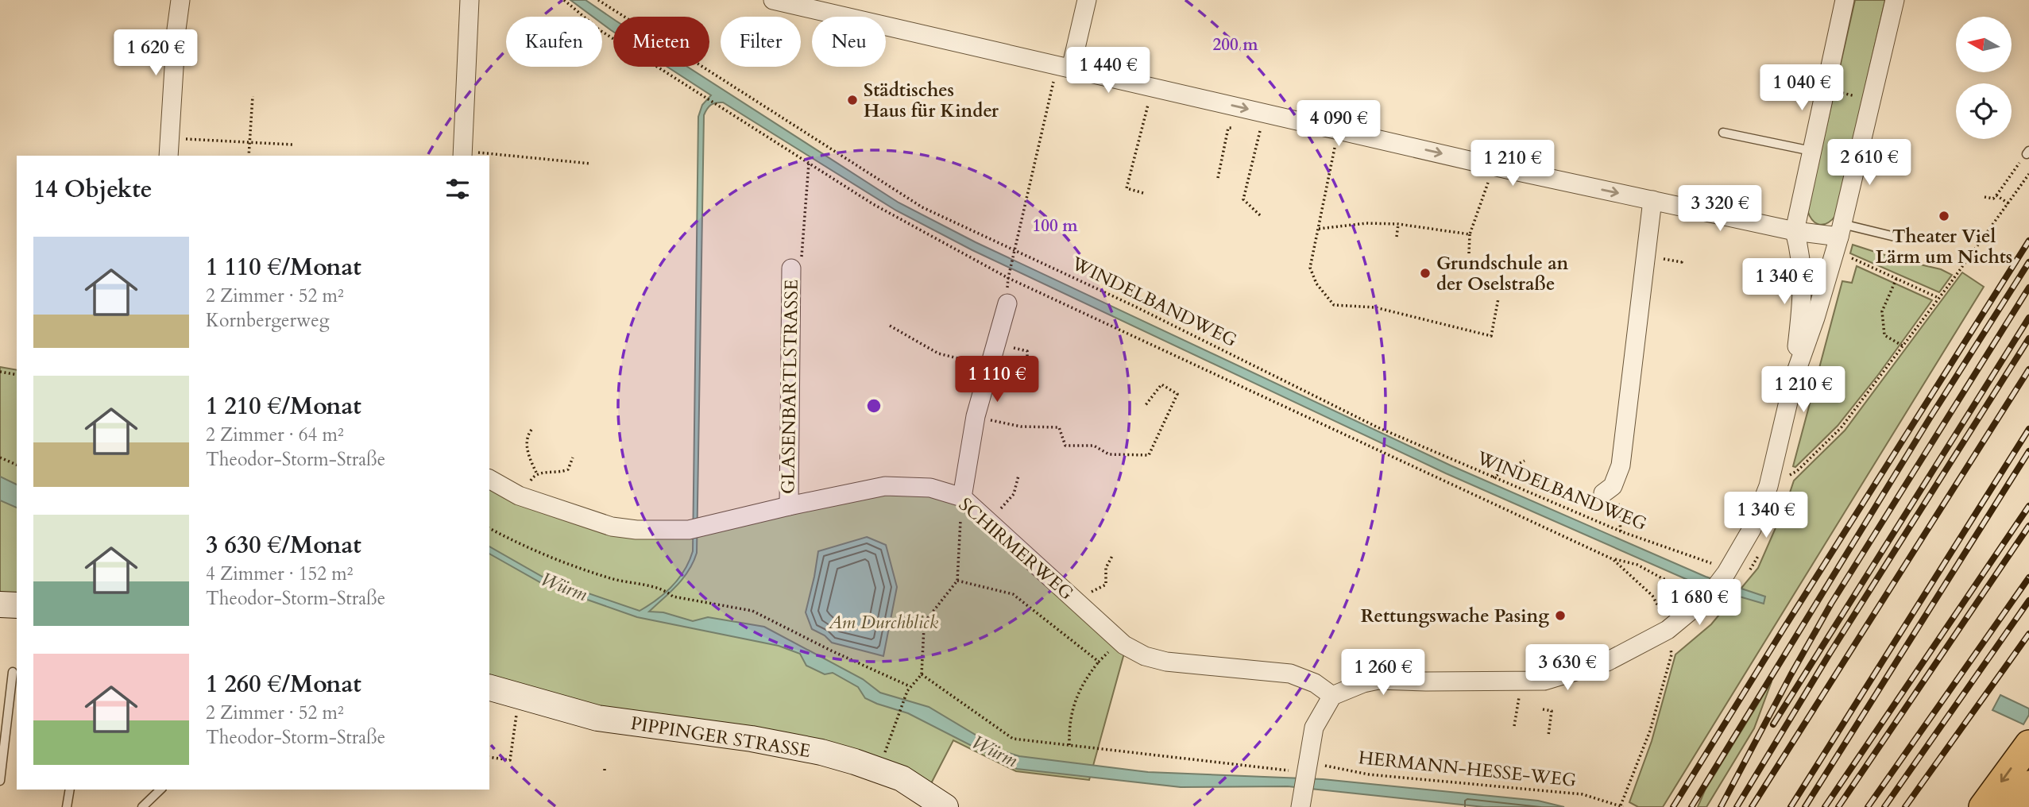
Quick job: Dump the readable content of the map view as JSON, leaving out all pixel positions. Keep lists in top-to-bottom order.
{
  "streets": {
    "main road": ["PIPPINGER STRASSE"],
    "street": ["GLASENBARTLSTRASSE", "SCHIRMERWEG"],
    "path": ["WINDELBANDWEG", "HERMANN-HESSE-WEG"]
  },
  "crossings": [
    ["WINDELBANDWEG", "HERMANN-HESSE-WEG"],
    ["GLASENBARTLSTRASSE", "SCHIRMERWEG"]
  ],
  "water": ["Würm"],
  "parks": ["Am Durchblick"],
  "places": [
    "Städtisches Haus für Kinder",
    "Theater Viel Lärm um Nichts",
    "Grundschule an der Oselstraße",
    "Rettungswache Pasing"
  ],
  "north": "left",
  "page": {
    "chip": [
      "Kaufen",
      "Mieten",
      "Filter",
      "Neu"
    ],
    "price": [
      "1 620 €",
      "1 440 €",
      "1 040 €",
      "4 090 €",
      "2 610 €",
      "1 210 €",
      "3 320 €",
      "1 340 €",
      "1 110 €",
      "1 210 €",
      "1 340 €",
      "1 680 €",
      "3 630 €",
      "1 260 €"
    ],
    "heading": "14 Objekte",
    "list": [
      {
        "name": "1 110 €/Monat",
        "note": "2 Zimmer · 52 m² · Kornbergerweg"
      },
      {
        "name": "1 210 €/Monat",
        "note": "2 Zimmer · 64 m² · Theodor-Storm-Straße"
      },
      {
        "name": "3 630 €/Monat",
        "note": "4 Zimmer · 152 m² · Theodor-Storm-Straße"
      },
      {
        "name": "1 260 €/Monat",
        "note": "2 Zimmer · 52 m² · Theodor-Storm-Straße"
      }
    ]
  },
  "rings": ["200 m", "100 m"]
}
